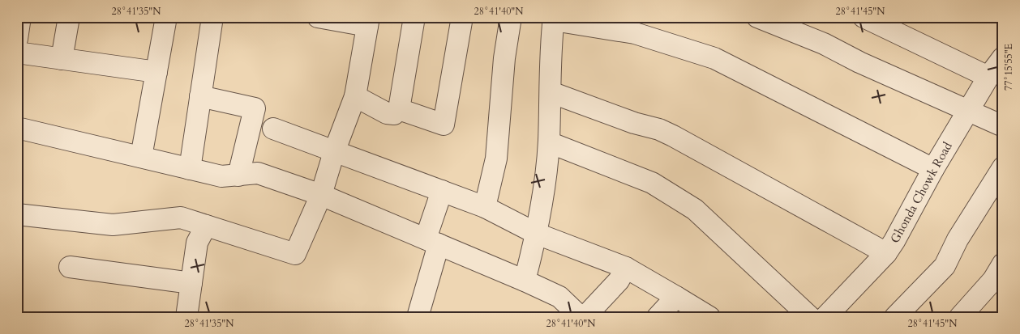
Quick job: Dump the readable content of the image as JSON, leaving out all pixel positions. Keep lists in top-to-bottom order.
{
  "streets": {
    "street": ["Ghonda Chowk Road"]
  },
  "coordinates": [
    "28°41'35\"N",
    "28°41'40\"N",
    "28°41'45\"N",
    "77°15'55\"E"
  ]
}
